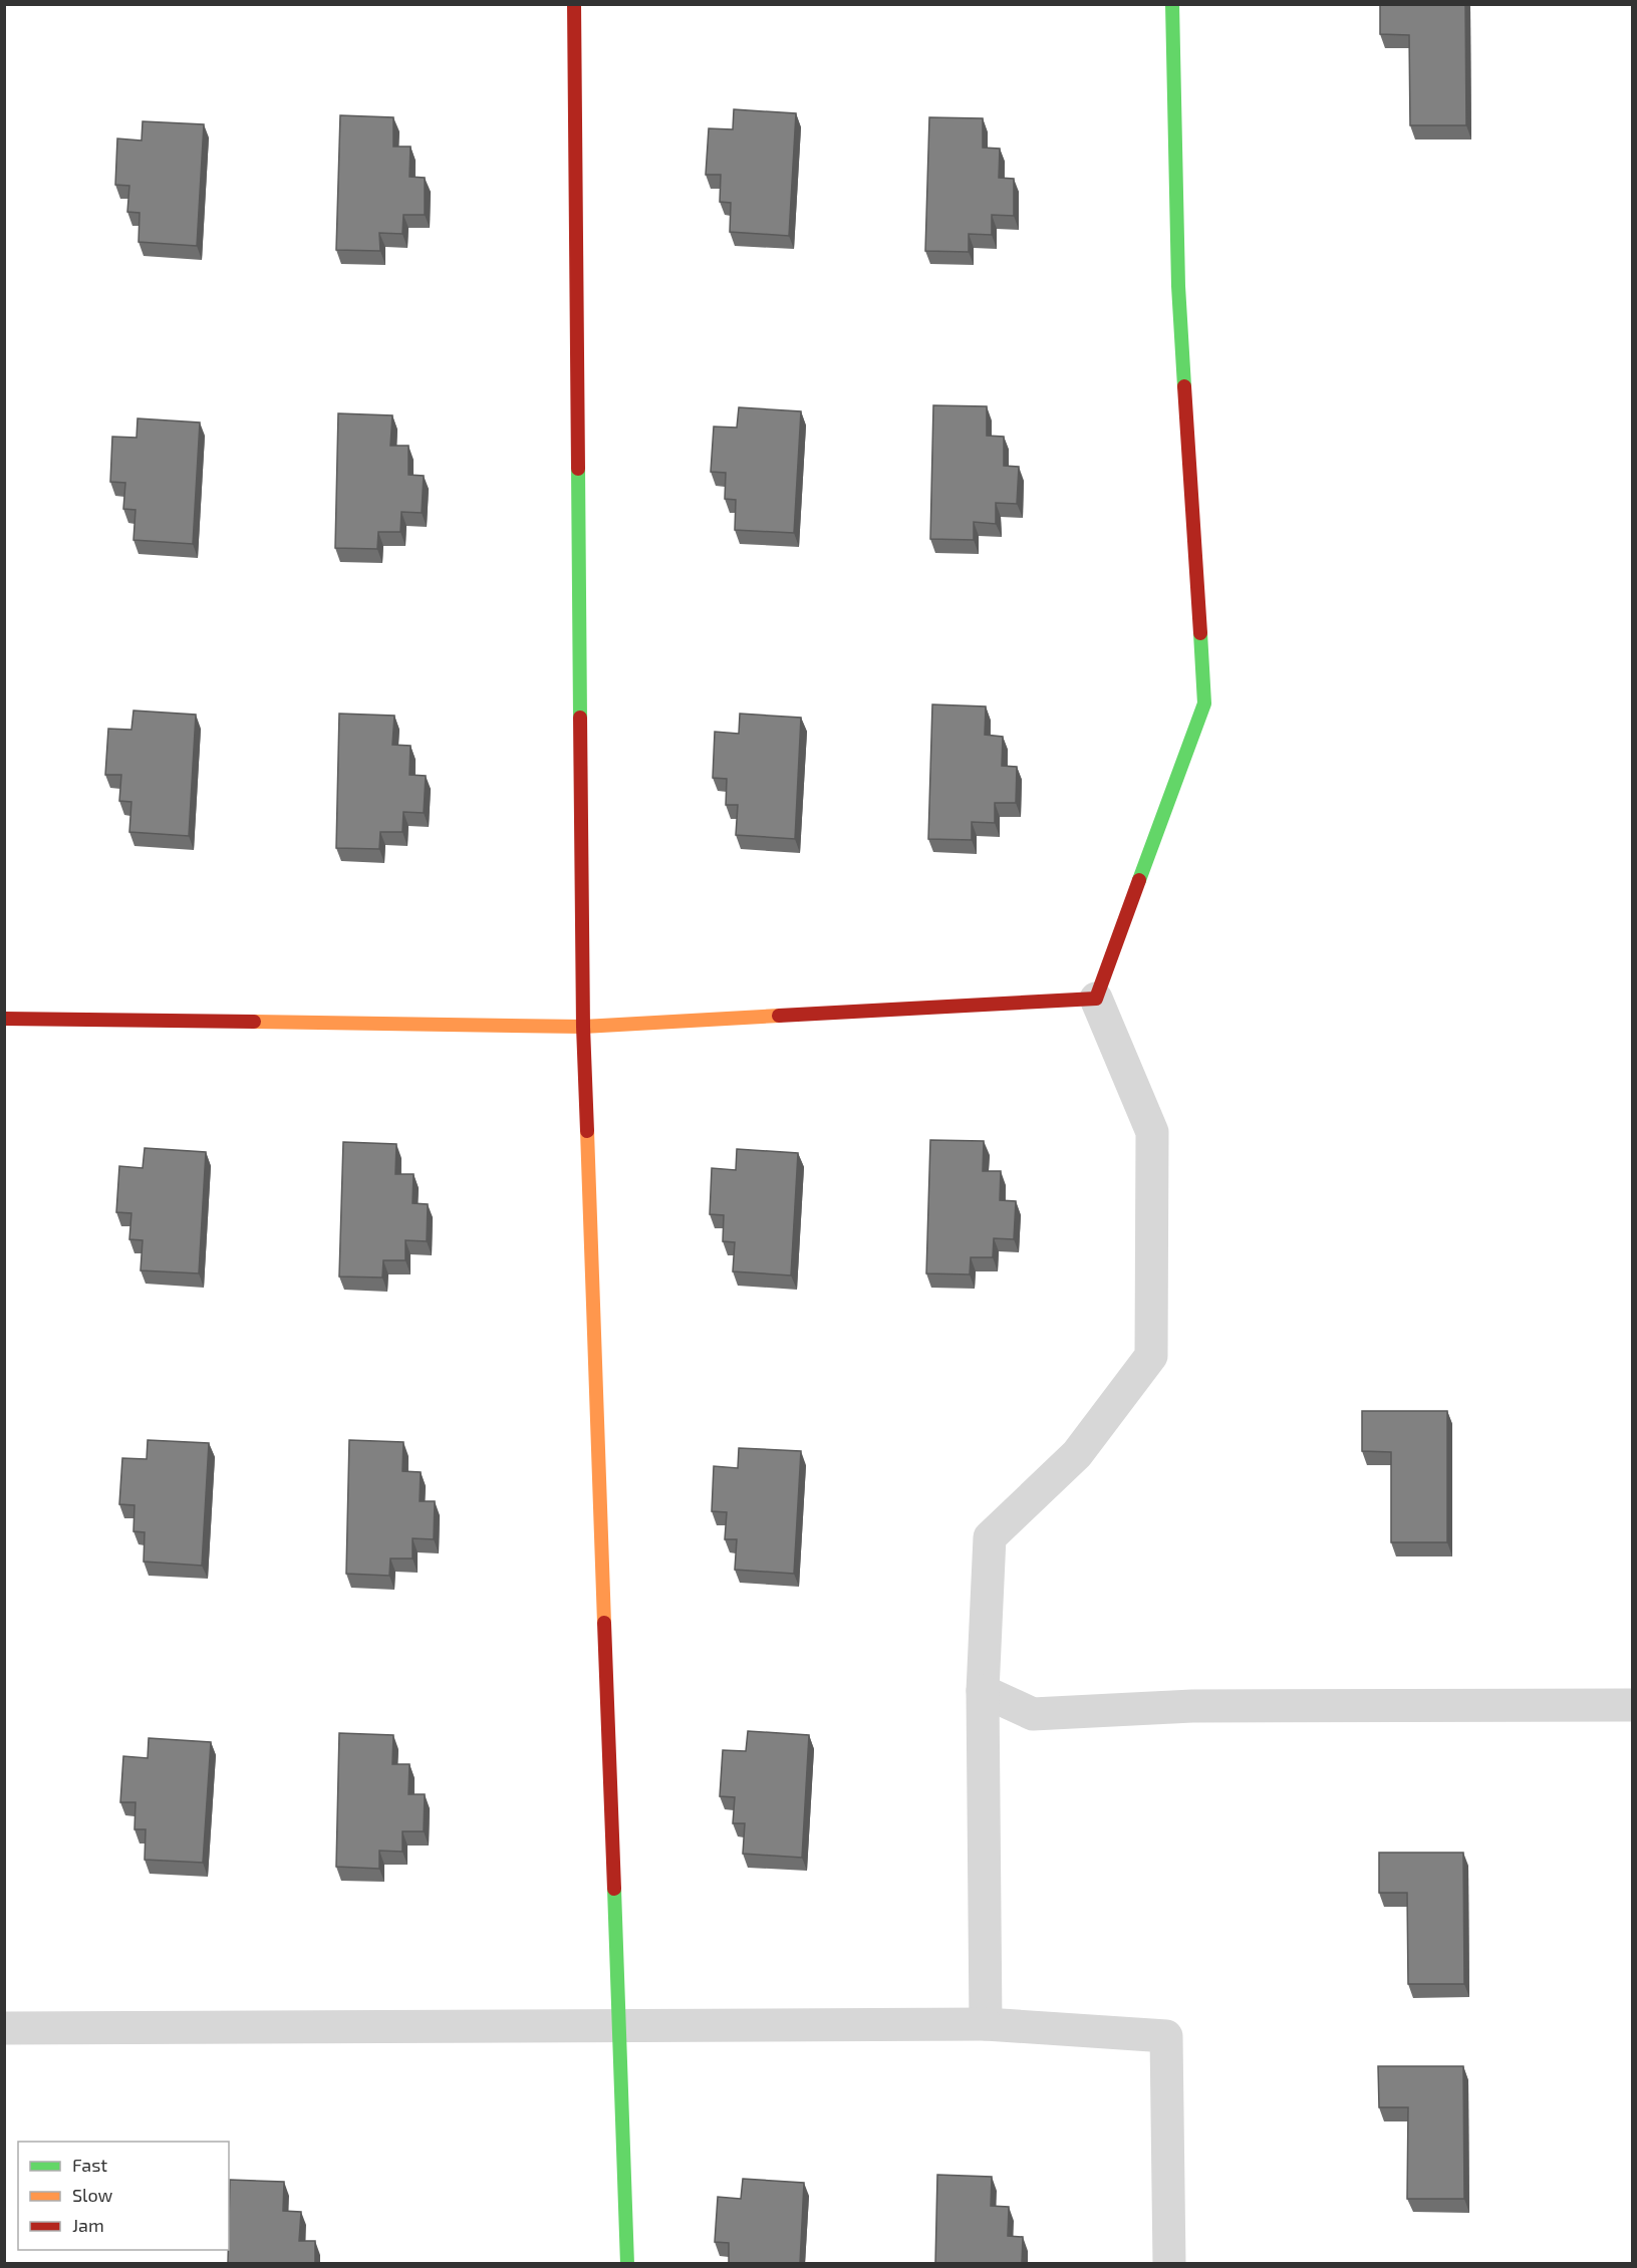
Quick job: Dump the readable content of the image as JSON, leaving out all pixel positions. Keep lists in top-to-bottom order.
{
  "legend": ["Fast", "Slow", "Jam"]
}
